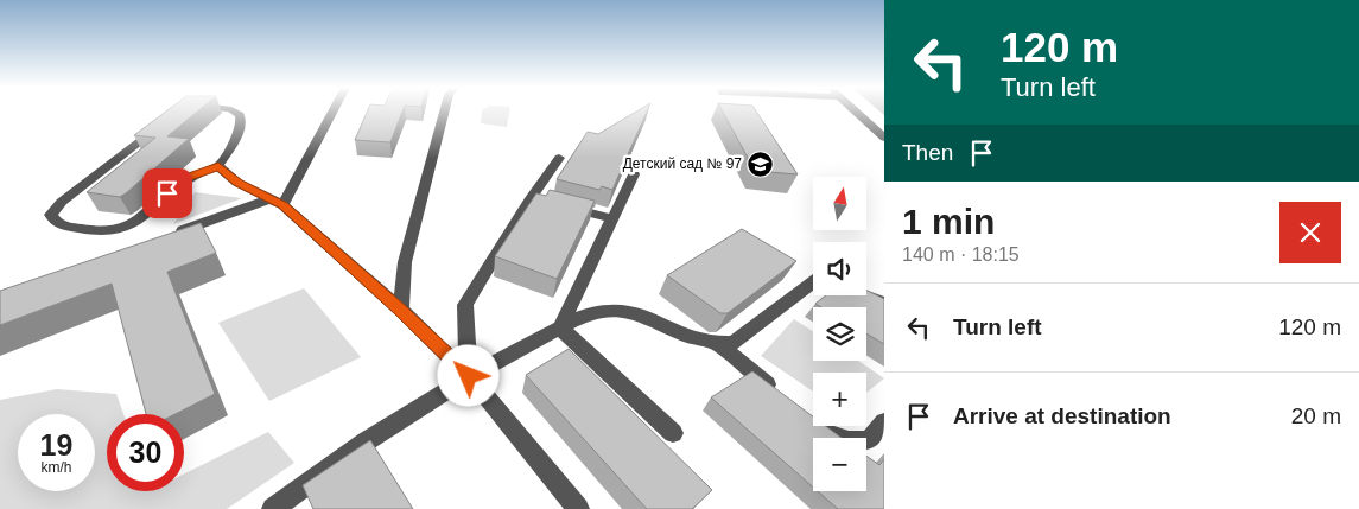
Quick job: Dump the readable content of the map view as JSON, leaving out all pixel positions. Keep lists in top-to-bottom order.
{
  "places": {
    "school or university": ["Детский сад № 97"]
  },
  "north": "top",
  "page": {
    "turn": ["120 m", "Turn left"],
    "then": "Then",
    "map_buttons": ["+", "−"],
    "heading": ["1 min", "140 m · 18:15"],
    "list": [
      {
        "name": "Turn left",
        "value": "120 m"
      },
      {
        "name": "Arrive at destination",
        "value": "20 m"
      }
    ],
    "speed": "19 km/h",
    "limit": "30"
  }
}
